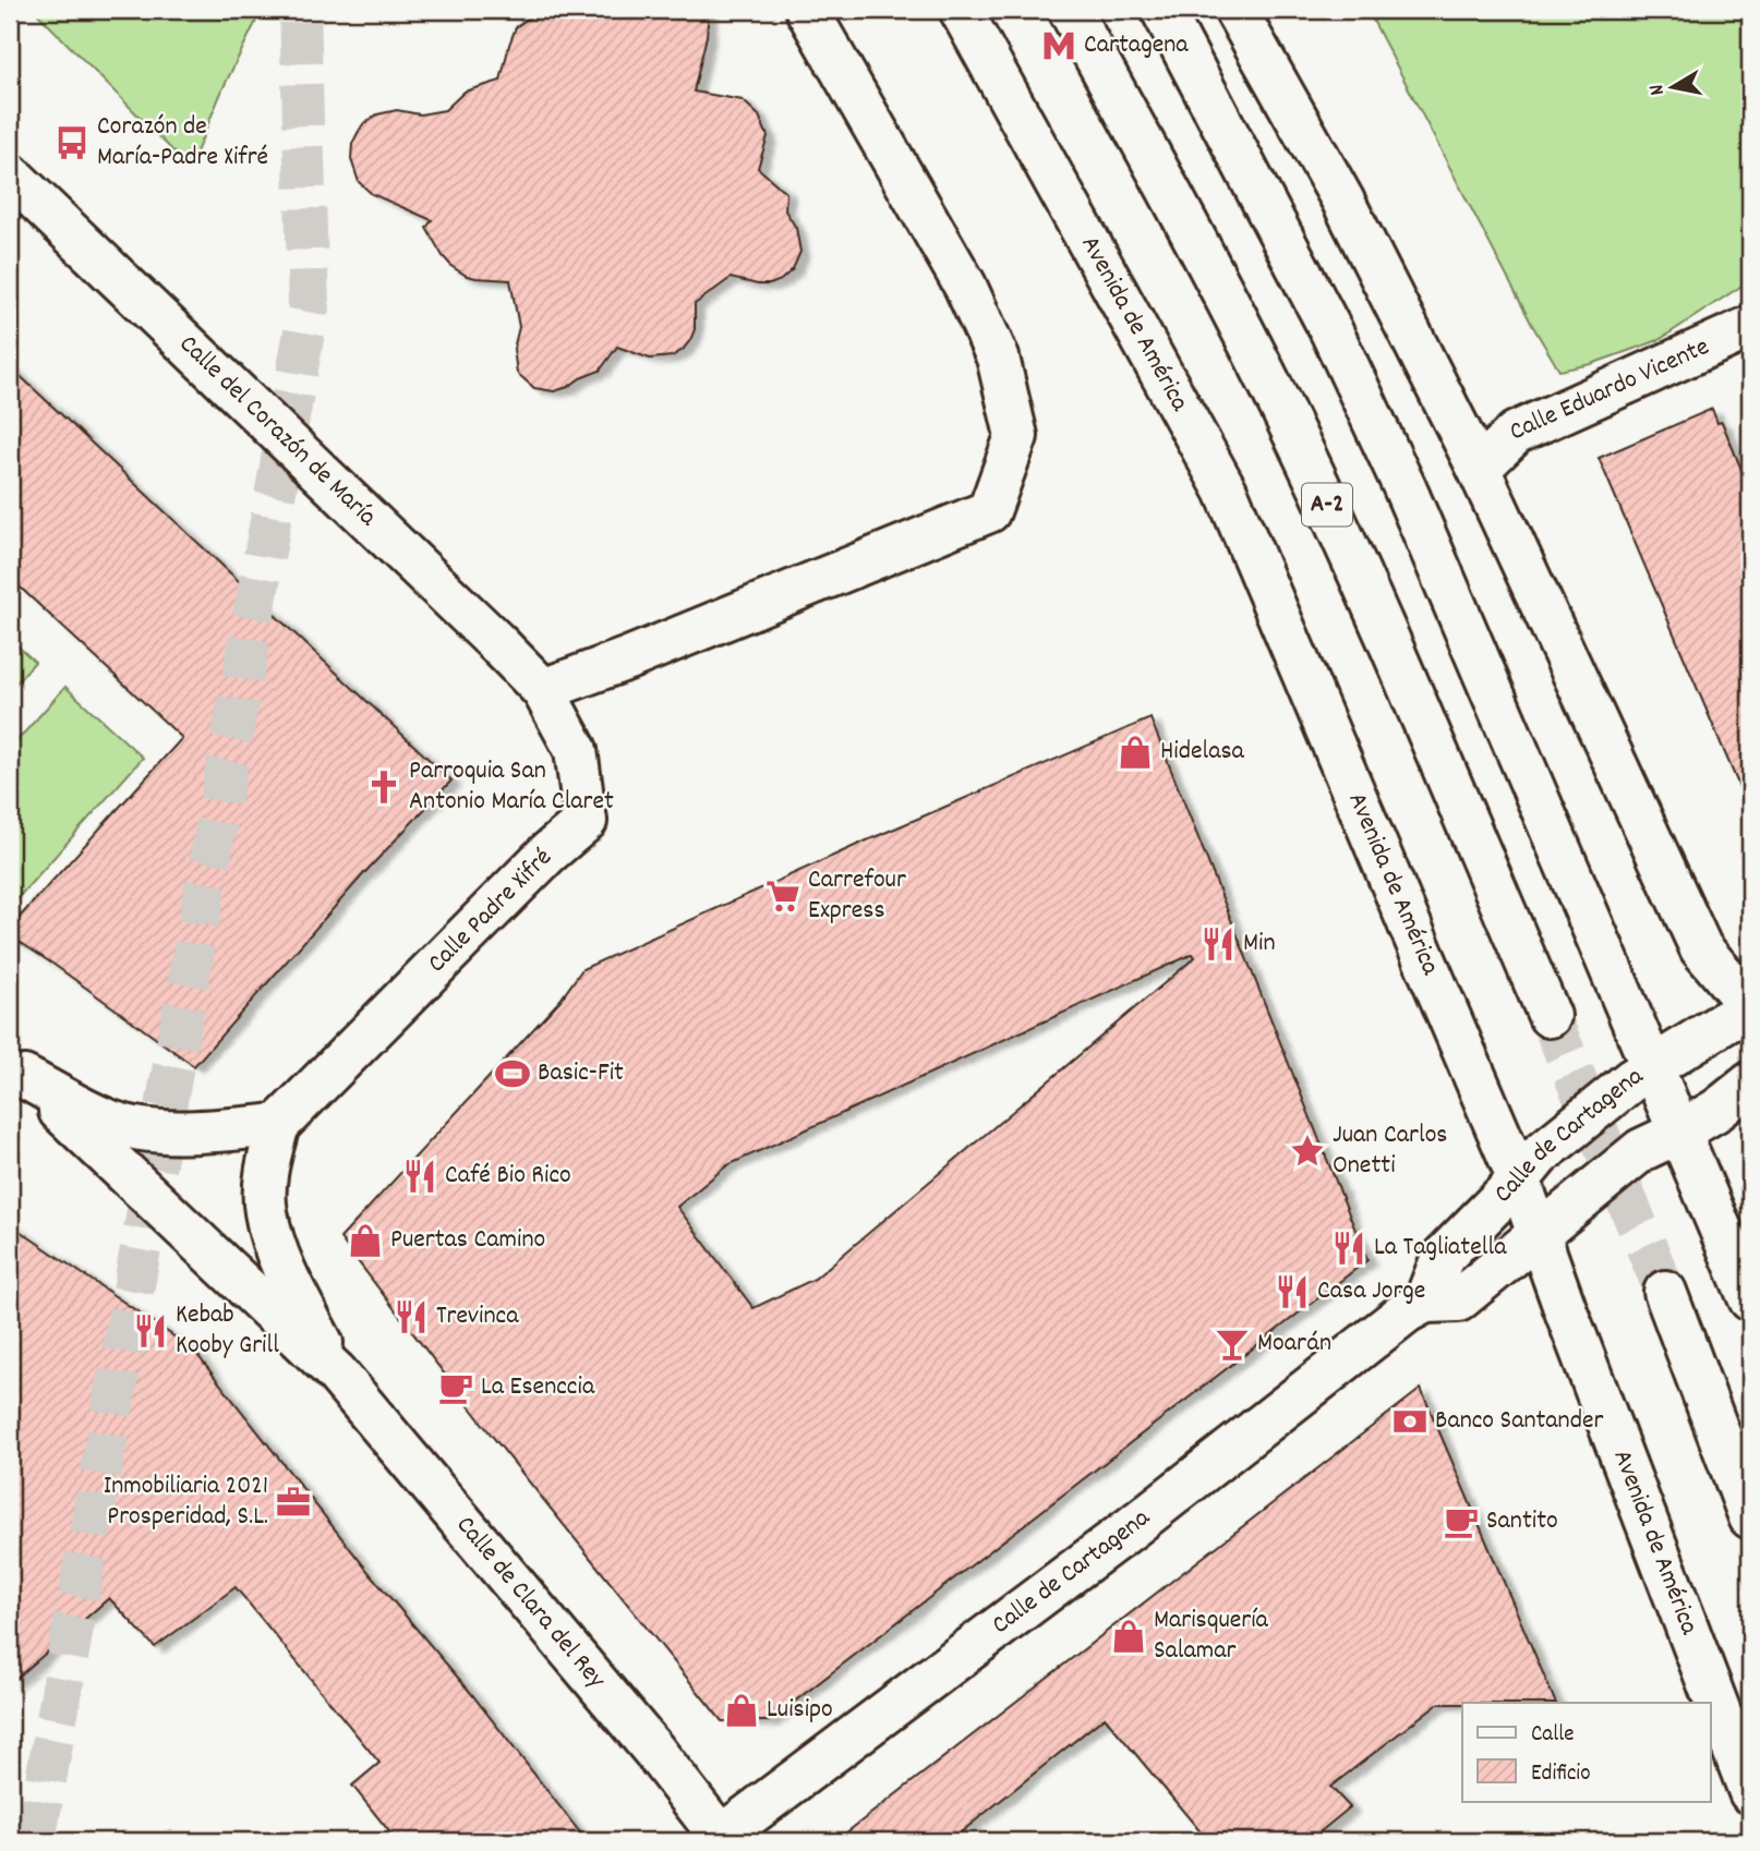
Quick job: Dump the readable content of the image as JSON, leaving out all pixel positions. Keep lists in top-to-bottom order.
{
  "streets": {
    "main road": [
      "Avenida de América",
      "Calle Eduardo Vicente",
      "Calle del Corazón de María",
      "A-2",
      "Calle Padre Xifré",
      "Calle de Cartagena",
      "Calle de Clara del Rey"
    ]
  },
  "crossings": [
    ["Avenida de América", "Calle de Cartagena"],
    ["Calle del Corazón de María", "Calle Padre Xifré"],
    ["Calle Padre Xifré", "Calle de Clara del Rey"],
    ["Calle de Cartagena", "Calle de Clara del Rey"]
  ],
  "places": {
    "metro station": ["Cartagena"],
    "bus stop": ["Corazón de María-Padre Xifré"],
    "shop": [
      "Hidelasa",
      "Puertas Camino",
      "Marisquería Salamar",
      "Luisipo"
    ],
    "church": ["Parroquia San Antonio María Claret"],
    "supermarket": ["Carrefour Express"],
    "restaurant": [
      "Min",
      "Café Bio Rico",
      "La Tagliatella",
      "Casa Jorge",
      "Trevinca",
      "Kebab Kooby Grill"
    ],
    "sports": ["Basic-Fit"],
    "place": ["Juan Carlos Onetti"],
    "bar": ["Moarán"],
    "cafe": ["La Esenccia", "Santito"],
    "bank": ["Banco Santander"],
    "office": ["Inmobiliaria 2021 Prosperidad, S.L."]
  },
  "legend": ["Calle", "Edificio"],
  "north": "left"
}
